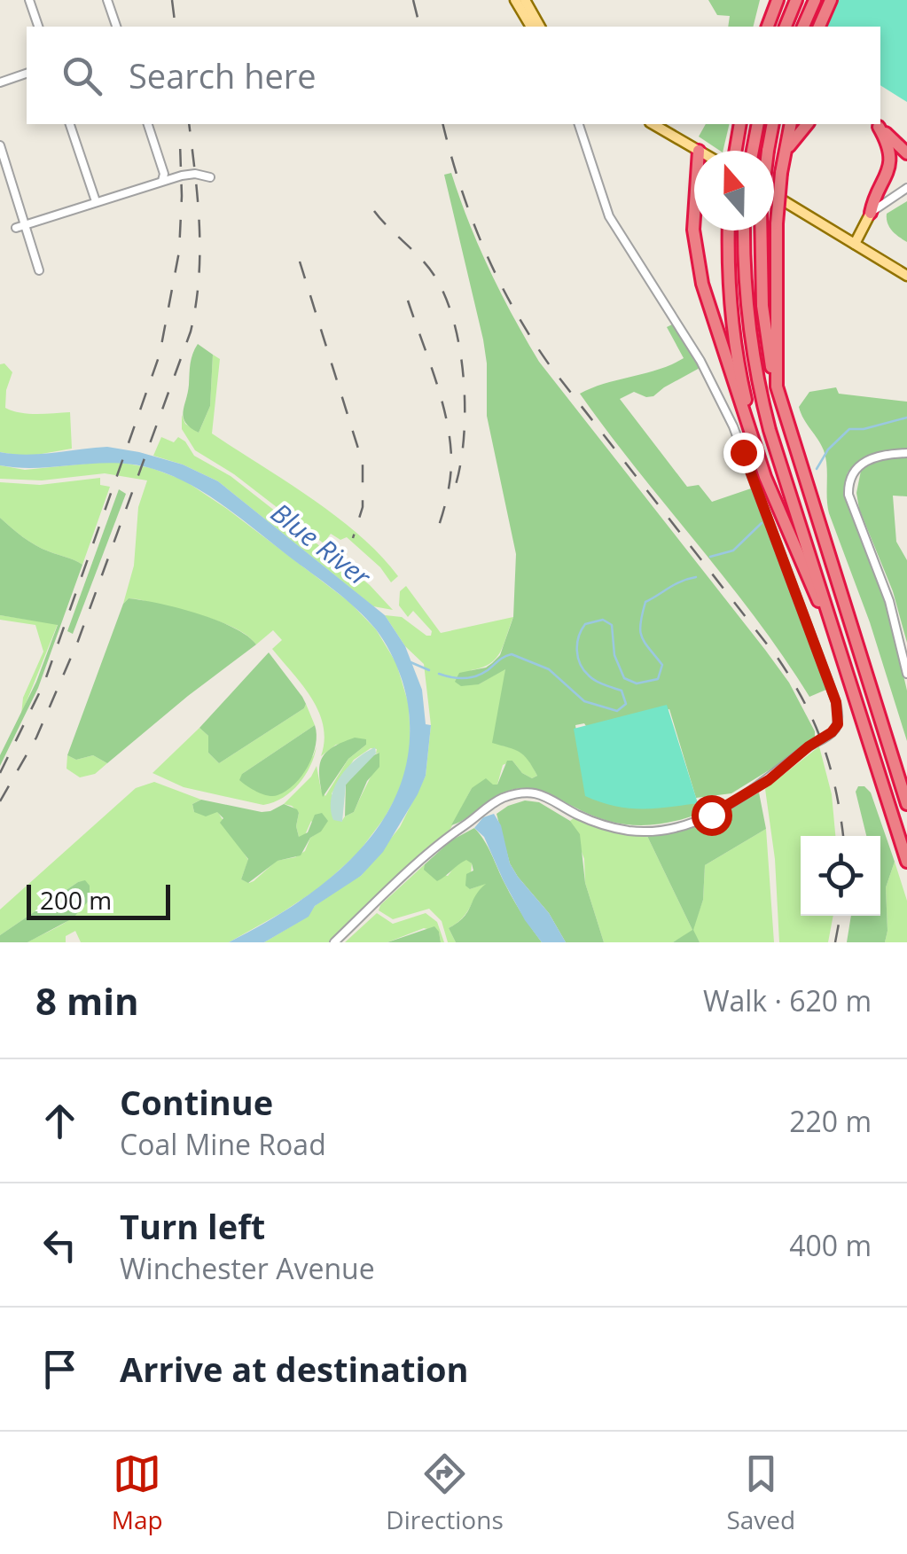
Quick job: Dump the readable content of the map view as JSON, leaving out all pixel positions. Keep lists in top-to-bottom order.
{
  "water": ["Blue River"],
  "scale_bar": "200 m",
  "north": "top",
  "page": {
    "search": "Search here",
    "scale": "200 m",
    "heading": ["8 min", "Walk · 620 m"],
    "list": [
      ["Continue", "Coal Mine Road", "220 m"],
      ["Turn left", "Winchester Avenue", "400 m"],
      "Arrive at destination"
    ],
    "nav": ["Map", "Directions", "Saved"]
  }
}
